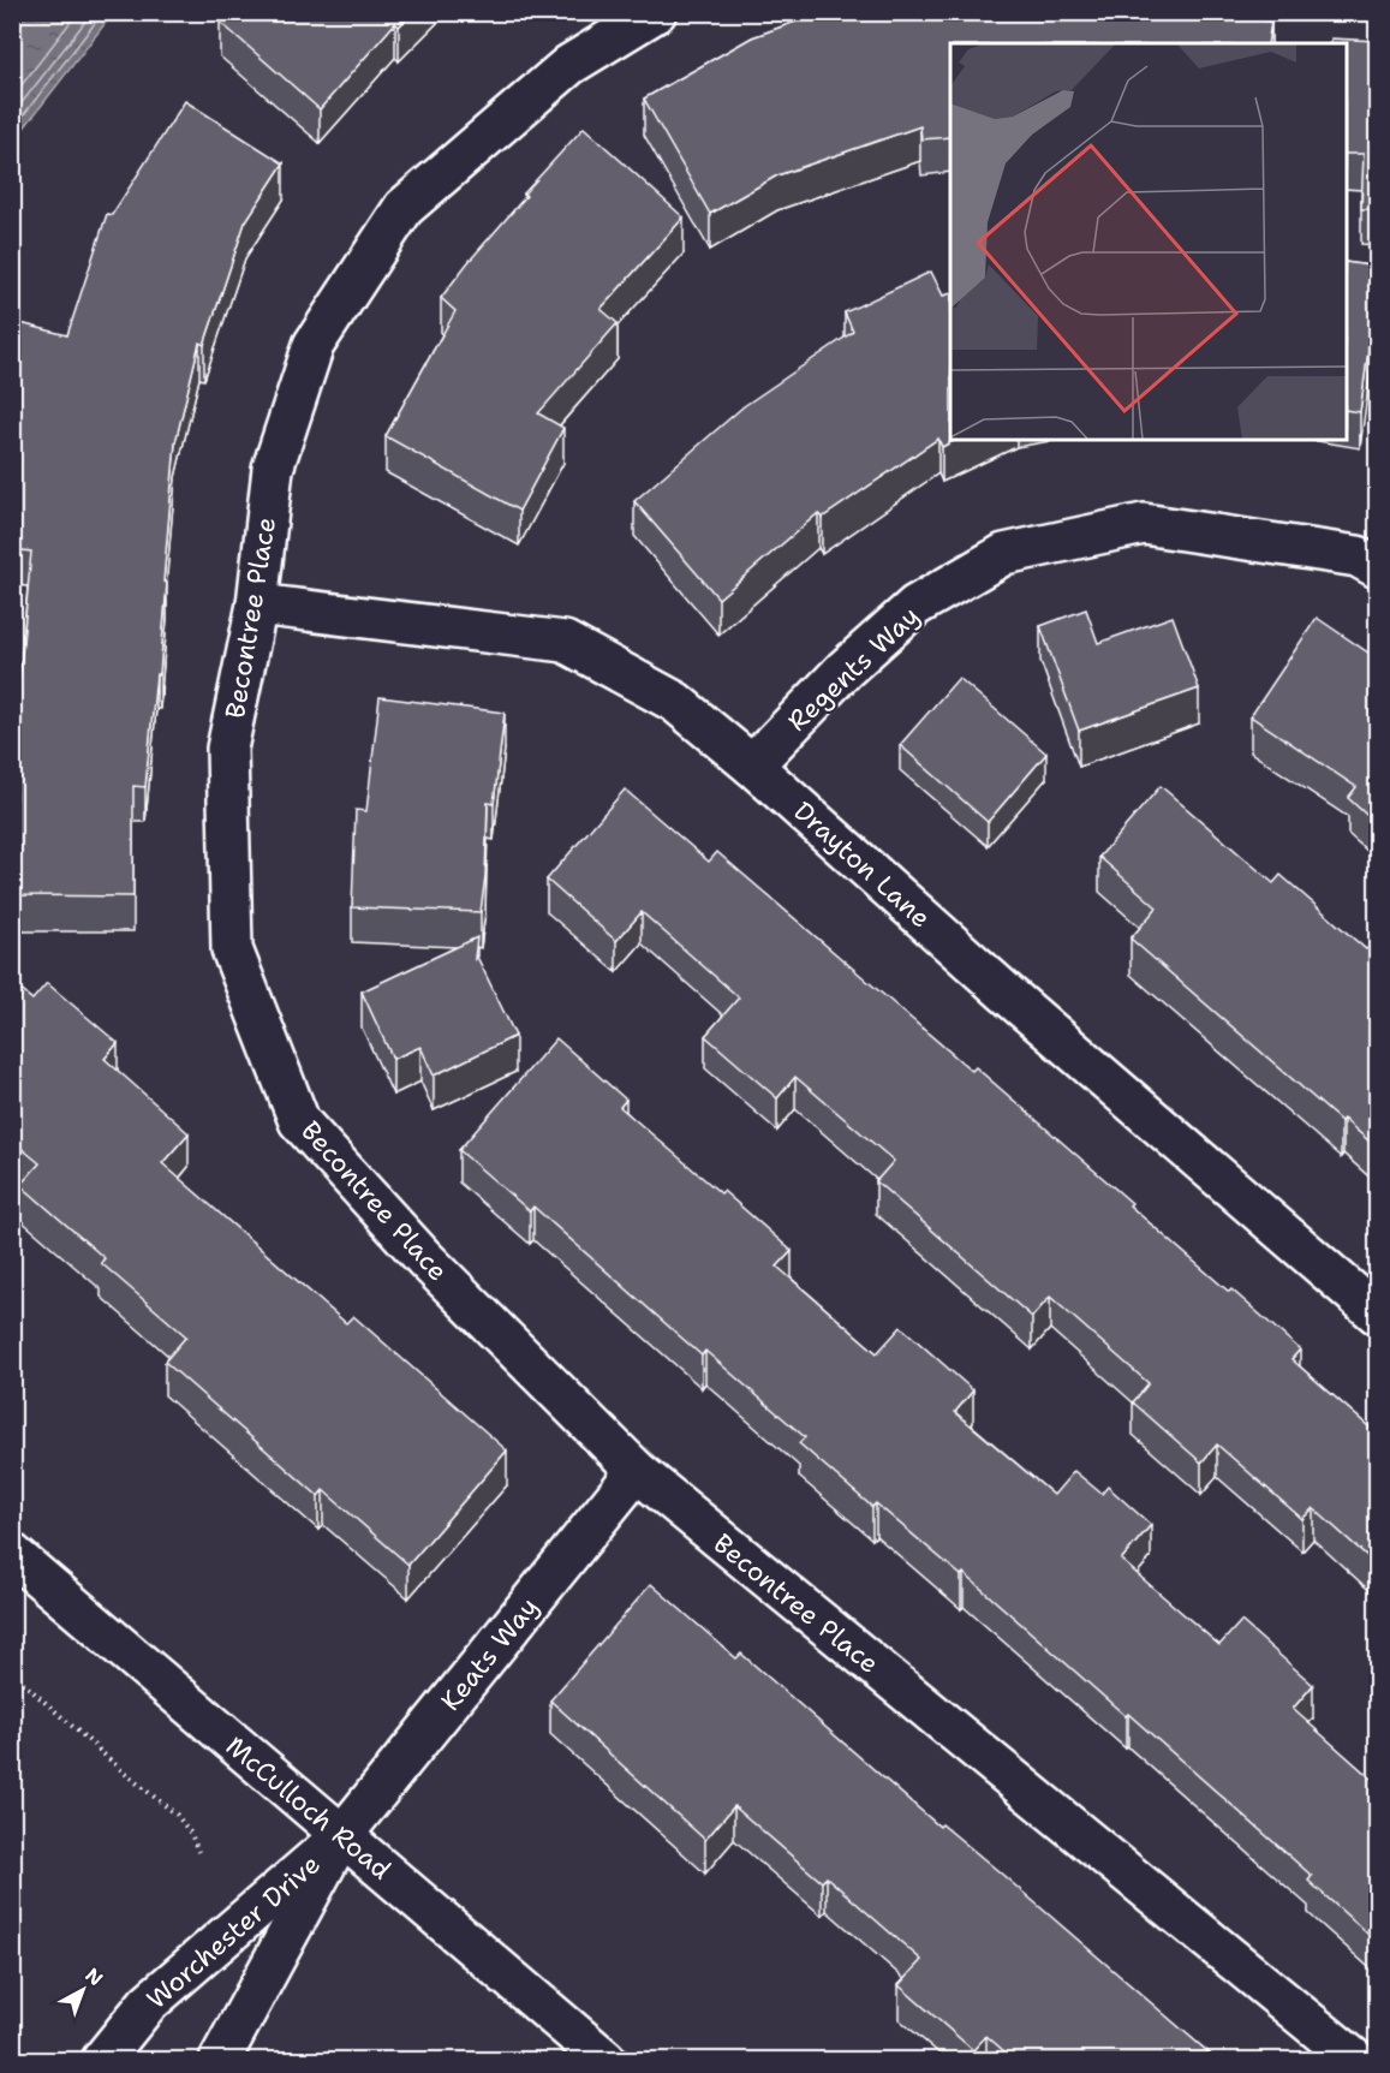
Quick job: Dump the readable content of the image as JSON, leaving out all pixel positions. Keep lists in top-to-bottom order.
{
  "streets": {
    "street": [
      "Becontree Place",
      "Regents Way",
      "Drayton Lane",
      "Keats Way",
      "McCulloch Road",
      "Worchester Drive"
    ]
  },
  "crossings": [
    ["Becontree Place", "Drayton Lane"],
    ["Becontree Place", "Keats Way"],
    ["Regents Way", "Drayton Lane"],
    ["Keats Way", "McCulloch Road"],
    ["Keats Way", "Worchester Drive"],
    ["McCulloch Road", "Worchester Drive"]
  ],
  "north": "top right"
}
